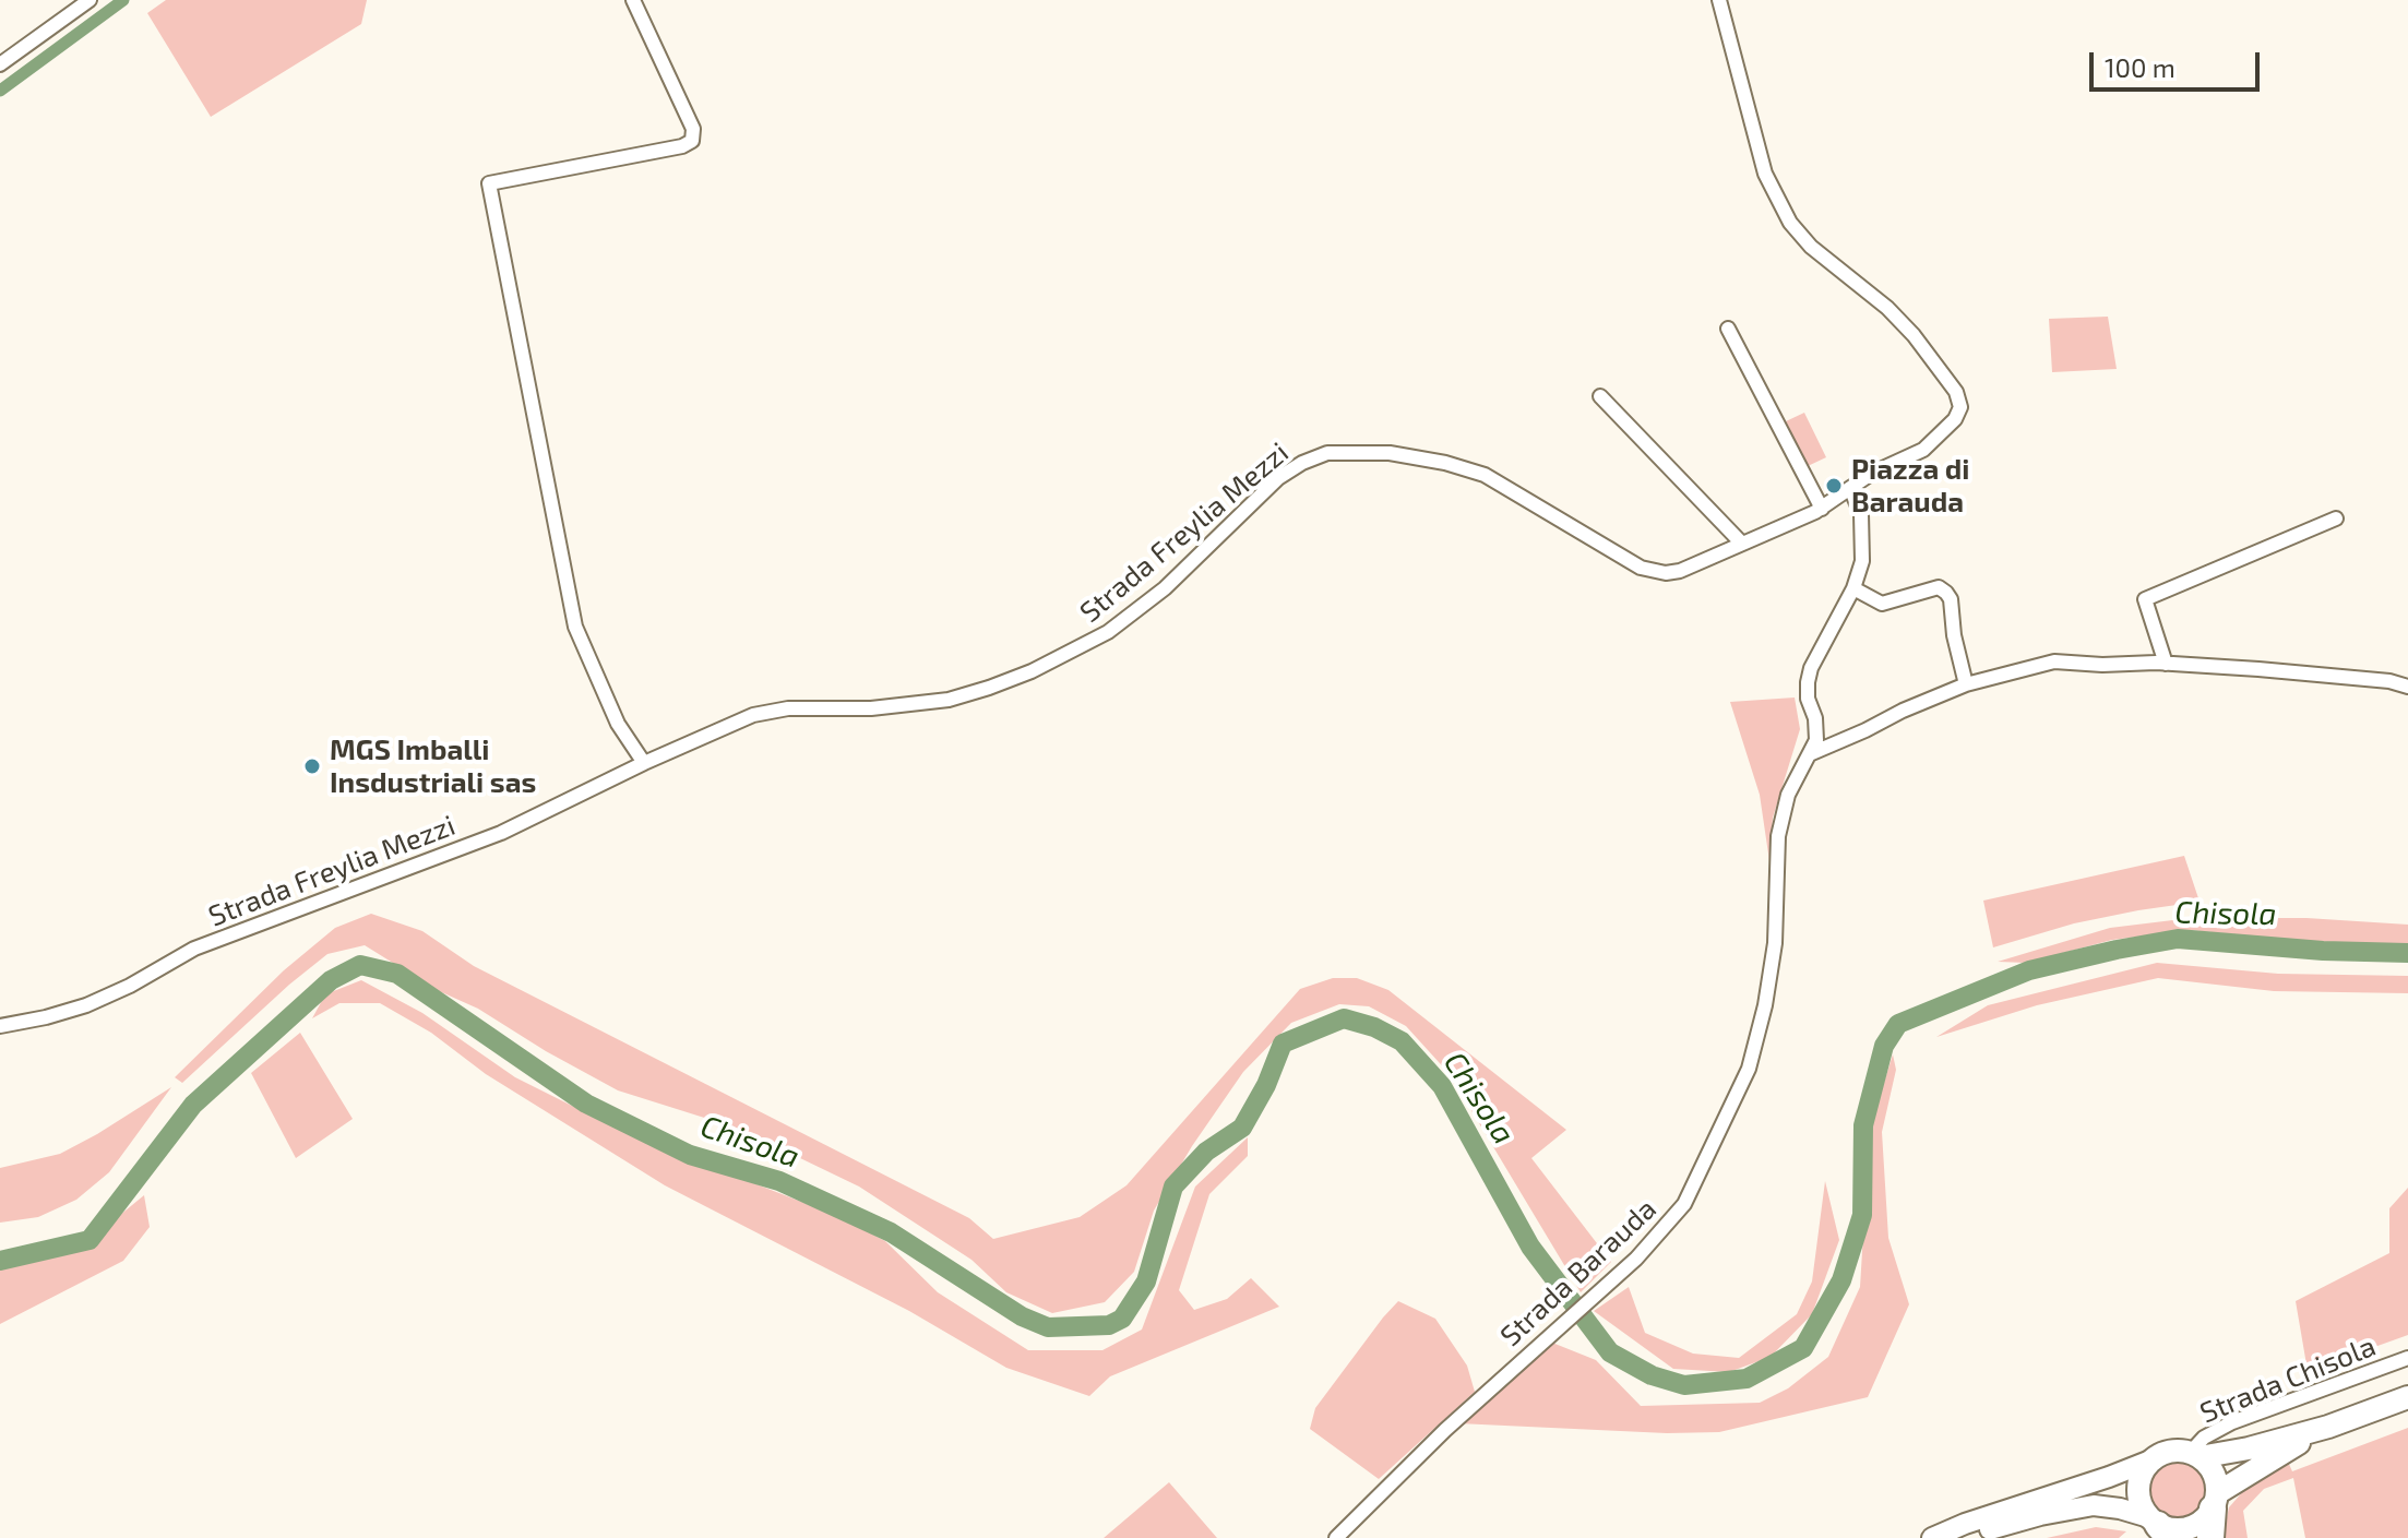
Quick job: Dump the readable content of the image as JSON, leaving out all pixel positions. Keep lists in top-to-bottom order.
{
  "streets": {
    "street": ["Strada Freylia Mezzi", "Strada Barauda", "Strada Chisola"]
  },
  "crossings": [
    ["Strada Freylia Mezzi", "Strada Barauda"]
  ],
  "water": ["Chisola"],
  "places": ["Piazza di Barauda", "MGS Imballi Insdustriali sas"],
  "scale_bar": "100 m"
}
